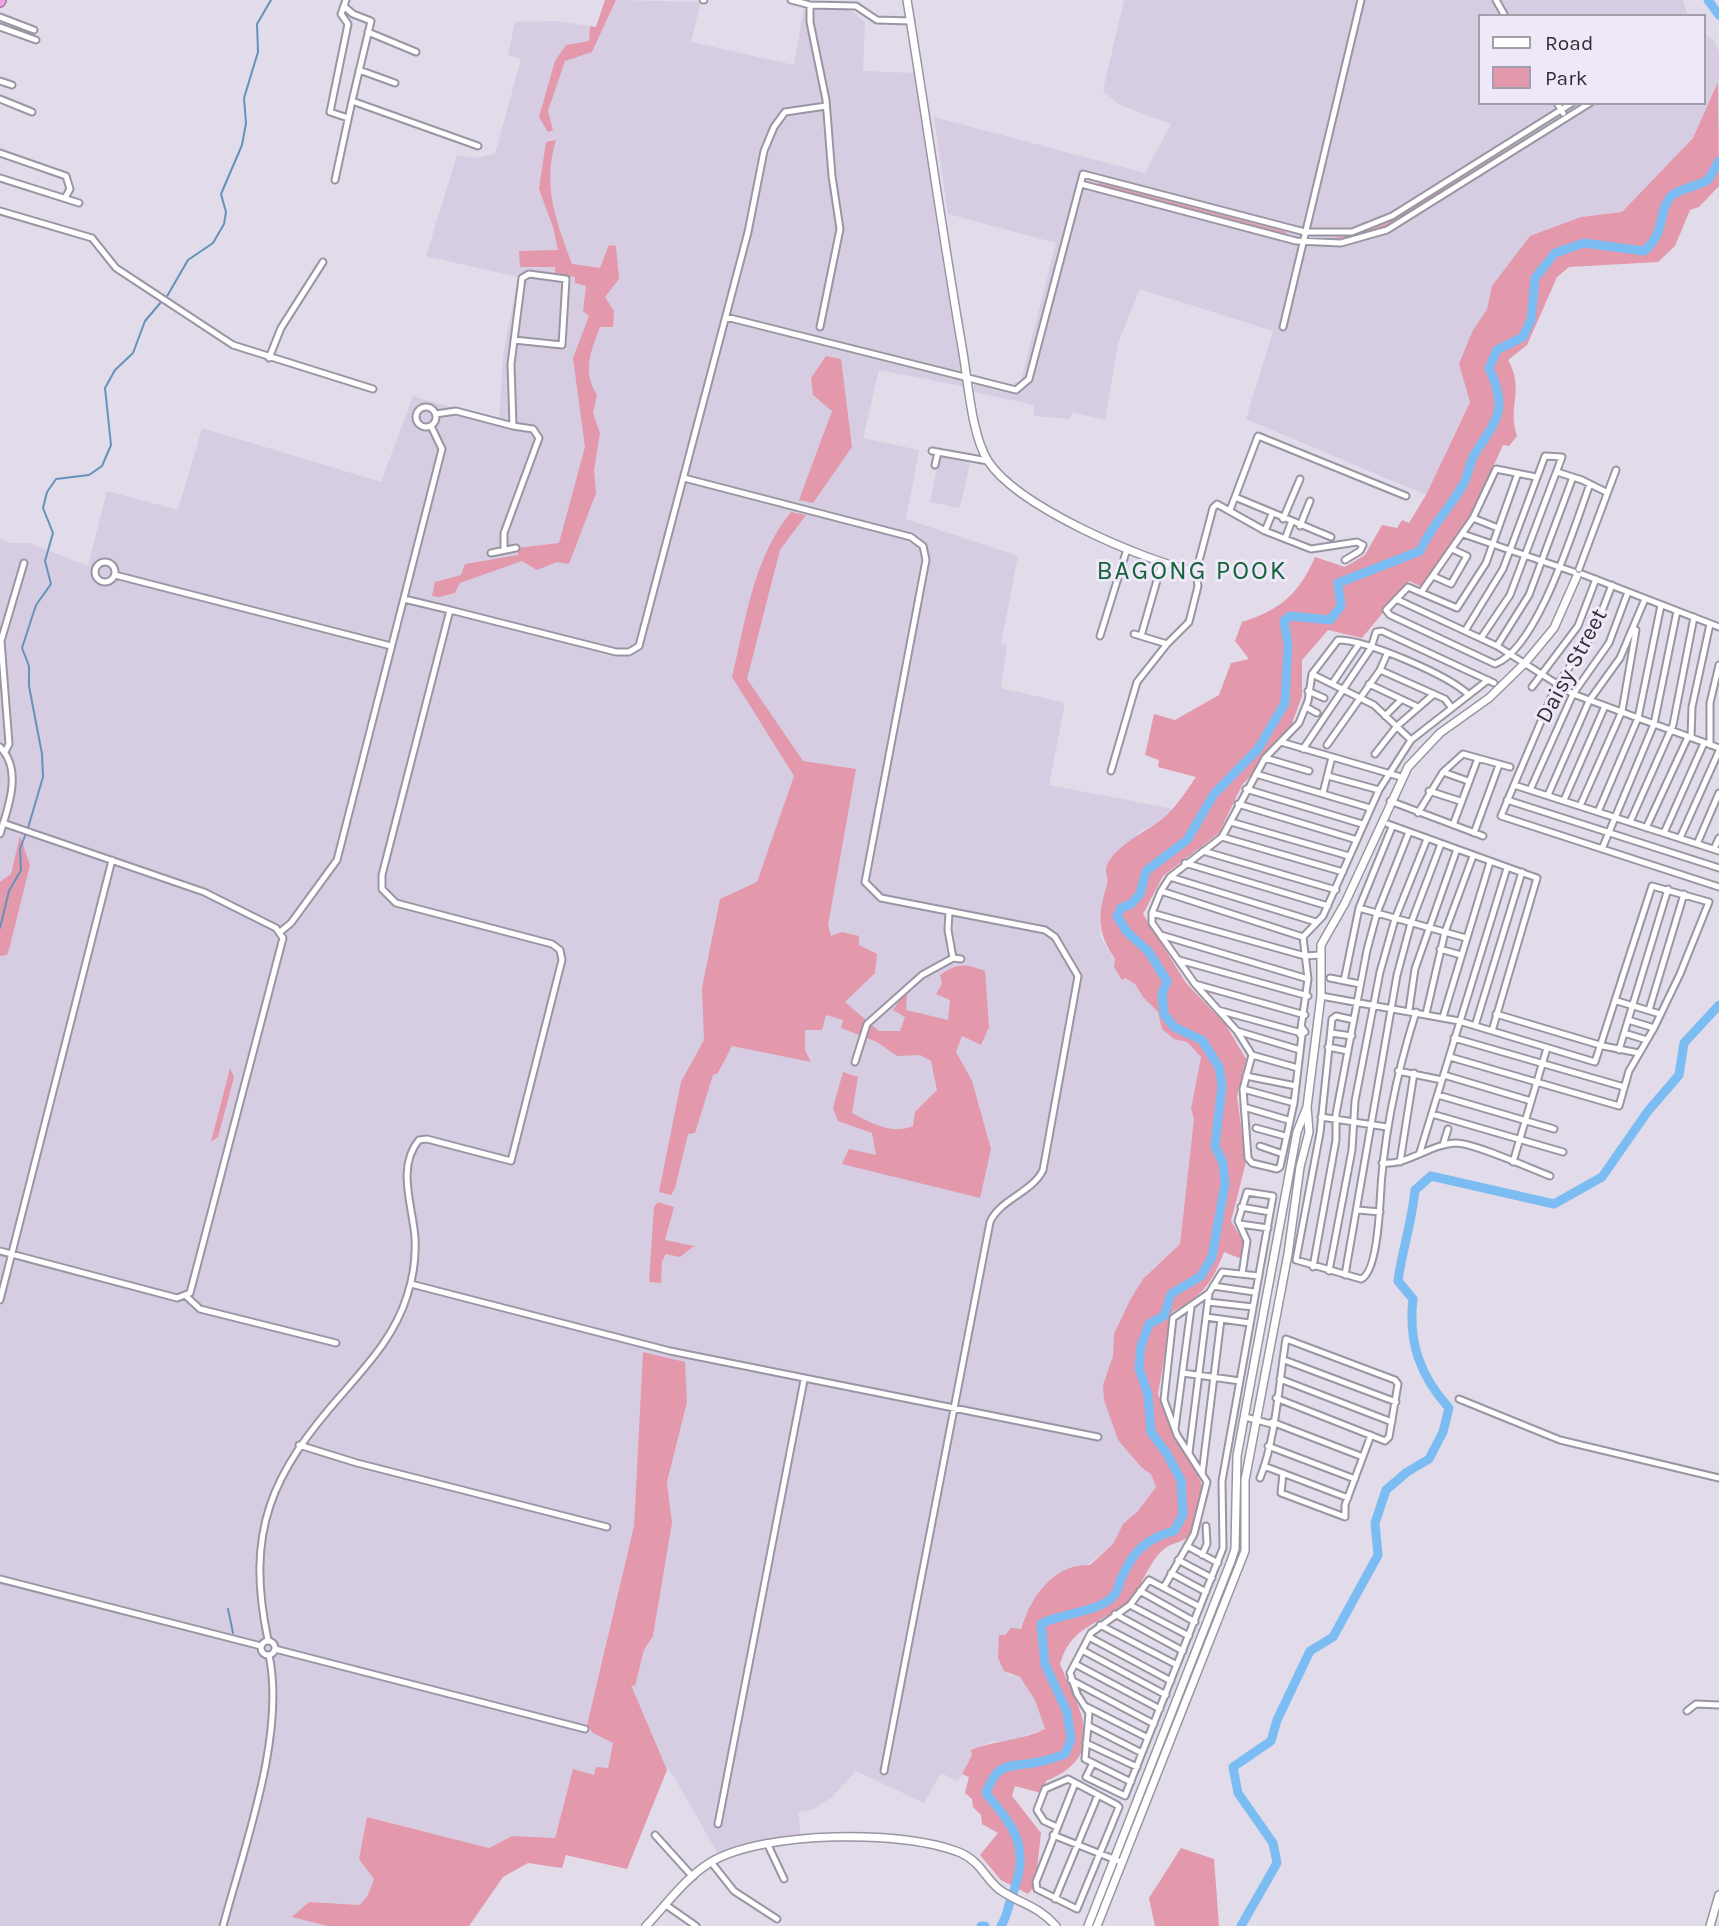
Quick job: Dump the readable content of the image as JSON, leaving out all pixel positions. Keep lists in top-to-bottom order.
{
  "streets": {
    "street": ["Daisy Street"]
  },
  "districts": ["BAGONG POOK"],
  "legend": ["Road", "Park"]
}
